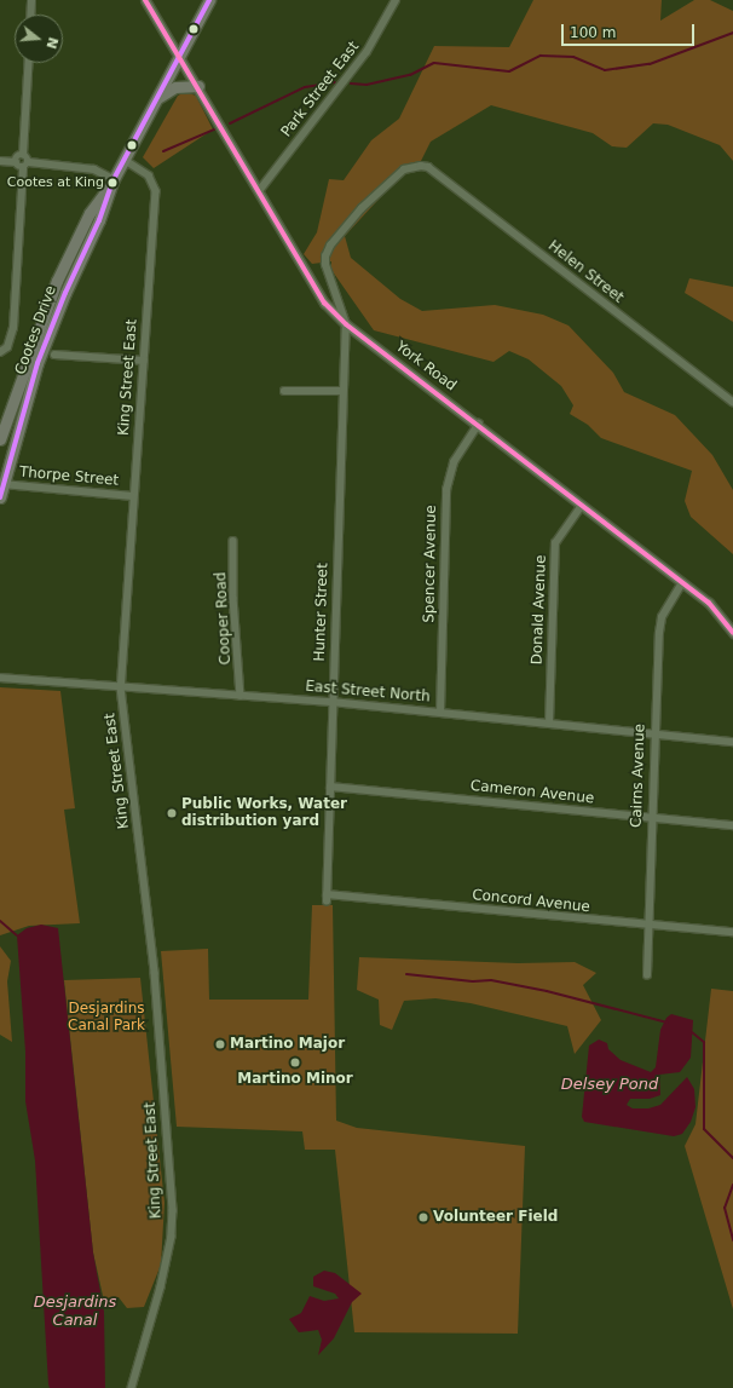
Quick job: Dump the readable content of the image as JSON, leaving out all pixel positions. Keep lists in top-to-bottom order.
{
  "streets": {
    "main road": ["Cootes Drive"],
    "street": [
      "Park Street East",
      "Helen Street",
      "York Road",
      "King Street East",
      "Thorpe Street",
      "Spencer Avenue",
      "Donald Avenue",
      "Hunter Street",
      "Cooper Road",
      "East Street North",
      "Cairns Avenue",
      "Cameron Avenue",
      "Concord Avenue"
    ]
  },
  "crossings": [
    ["Park Street East", "York Road"],
    ["Helen Street", "York Road"],
    ["Helen Street", "Hunter Street"],
    ["Cootes Drive", "York Road"],
    ["Cootes Drive", "King Street East"],
    ["Cootes Drive", "Thorpe Street"],
    ["York Road", "Spencer Avenue"],
    ["York Road", "Donald Avenue"],
    ["York Road", "Hunter Street"],
    ["York Road", "Cairns Avenue"],
    ["King Street East", "Thorpe Street"],
    ["King Street East", "East Street North"],
    ["Spencer Avenue", "East Street North"],
    ["Donald Avenue", "East Street North"],
    ["Hunter Street", "East Street North"],
    ["Hunter Street", "Cameron Avenue"],
    ["Hunter Street", "Concord Avenue"],
    ["Cooper Road", "East Street North"],
    ["East Street North", "Cairns Avenue"],
    ["Cairns Avenue", "Cameron Avenue"],
    ["Cairns Avenue", "Concord Avenue"]
  ],
  "water": ["Delsey Pond", "Desjardins Canal"],
  "parks": ["Desjardins Canal Park"],
  "places": [
    "Cootes at King",
    "Public Works, Water distribution yard",
    "Martino Major",
    "Martino Minor",
    "Volunteer Field"
  ],
  "scale_bar": "100 m",
  "north": "right"
}
